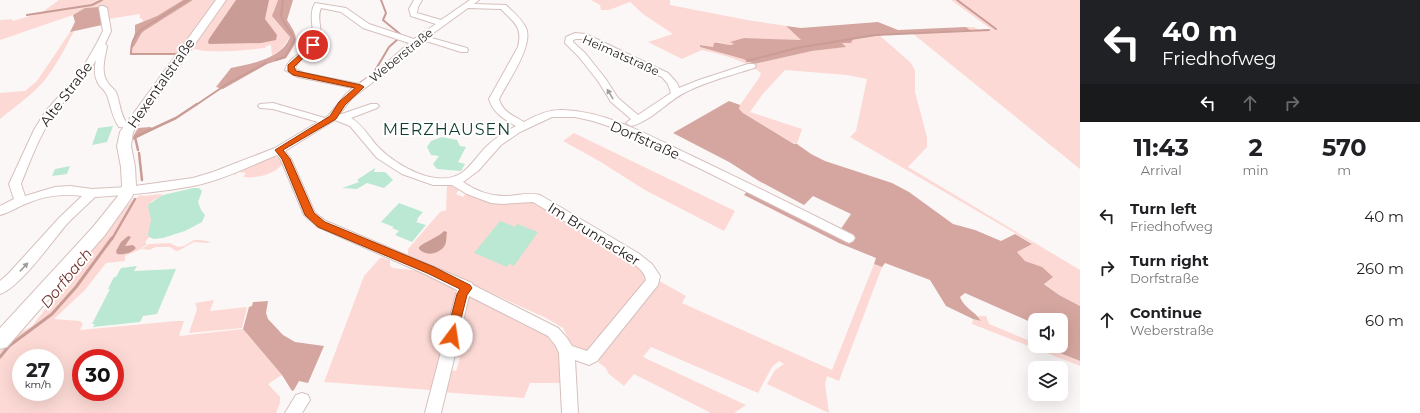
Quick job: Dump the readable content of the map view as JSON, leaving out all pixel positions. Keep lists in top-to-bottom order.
{
  "streets": {
    "main road": ["Hexentalstraße"],
    "street": [
      "Weberstraße",
      "Heimatstraße",
      "Alte Straße",
      "Dorfstraße",
      "Im Brunnacker"
    ]
  },
  "crossings": [
    ["Dorfstraße", "Im Brunnacker"]
  ],
  "districts": ["MERZHAUSEN"],
  "water": ["Dorfbach"],
  "page": {
    "turn": ["40 m", "Friedhofweg"],
    "eta": [
      "11:43",
      "Arrival",
      "2",
      "min",
      "570",
      "m"
    ],
    "list": [
      {
        "name": "Turn left",
        "note": "Friedhofweg",
        "value": "40 m"
      },
      {
        "name": "Turn right",
        "note": "Dorfstraße",
        "value": "260 m"
      },
      {
        "name": "Continue",
        "note": "Weberstraße",
        "value": "60 m"
      }
    ],
    "speed": "27 km/h",
    "limit": "30"
  }
}
